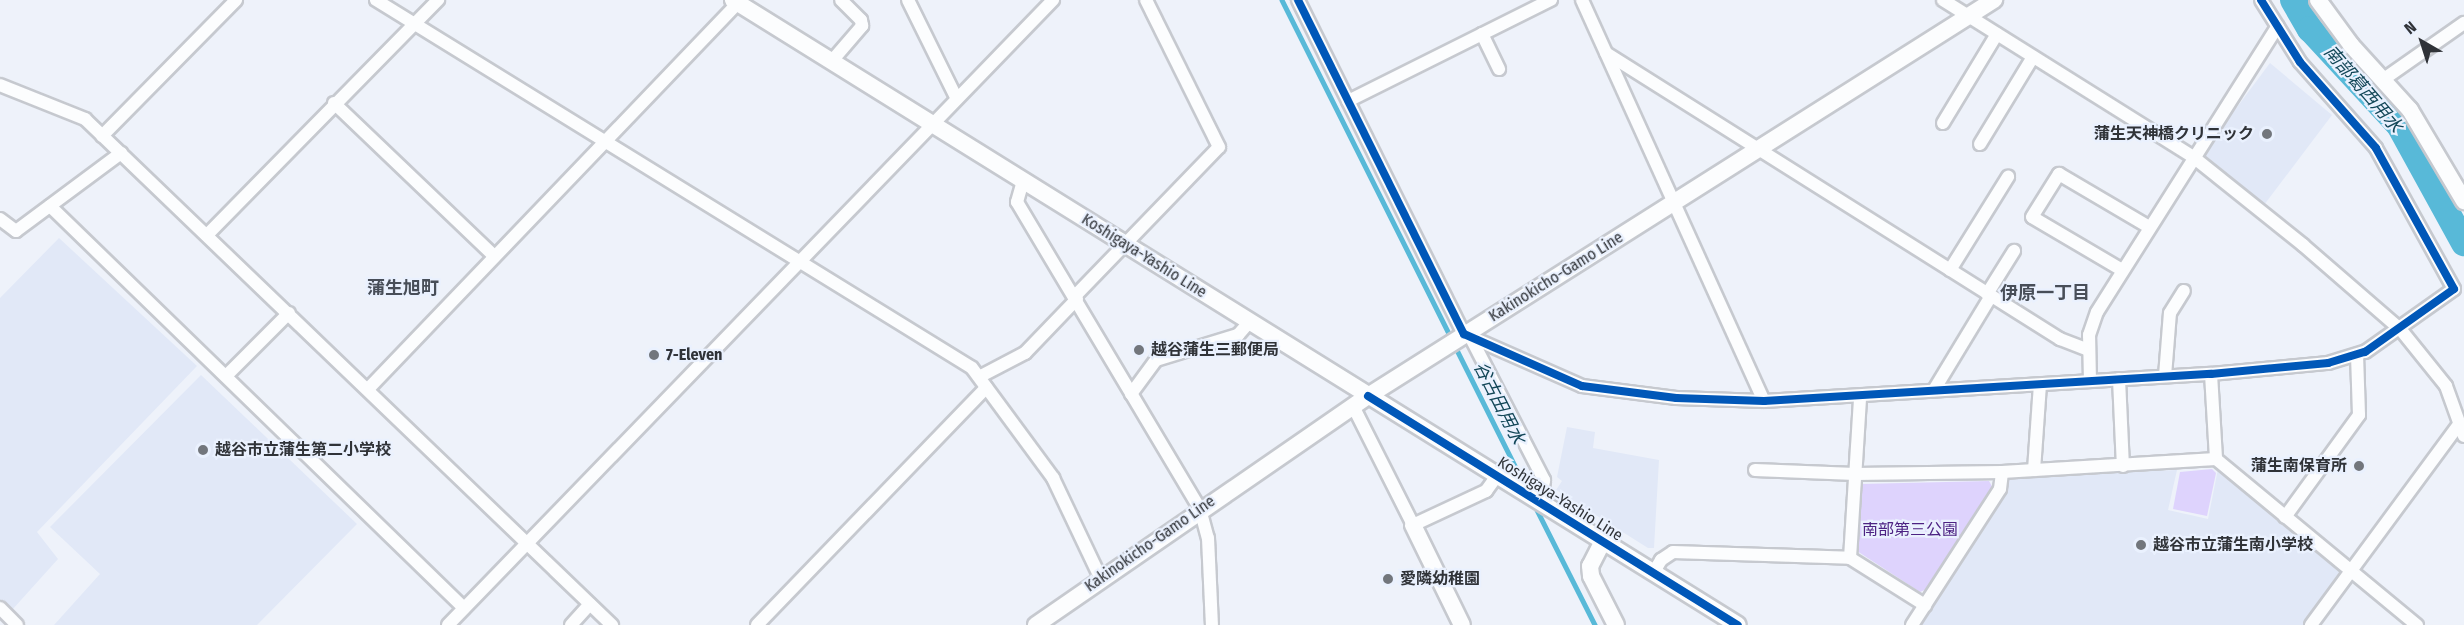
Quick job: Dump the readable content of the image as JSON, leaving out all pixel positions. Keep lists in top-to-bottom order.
{
  "streets": {
    "main road": ["Koshigaya-Yashio Line", "Kakinokicho-Gamo Line"]
  },
  "crossings": [
    ["Koshigaya-Yashio Line", "Kakinokicho-Gamo Line"]
  ],
  "districts": ["蒲生旭町", "伊原一丁目"],
  "water": ["南部葛西用水", "谷古田用水"],
  "parks": ["南部第三公園"],
  "places": [
    "蒲生天神橋クリニック",
    "越谷蒲生三郵便局",
    "7-Eleven",
    "越谷市立蒲生第二小学校",
    "蒲生南保育所",
    "越谷市立蒲生南小学校",
    "愛隣幼稚園"
  ],
  "north": "top left"
}
